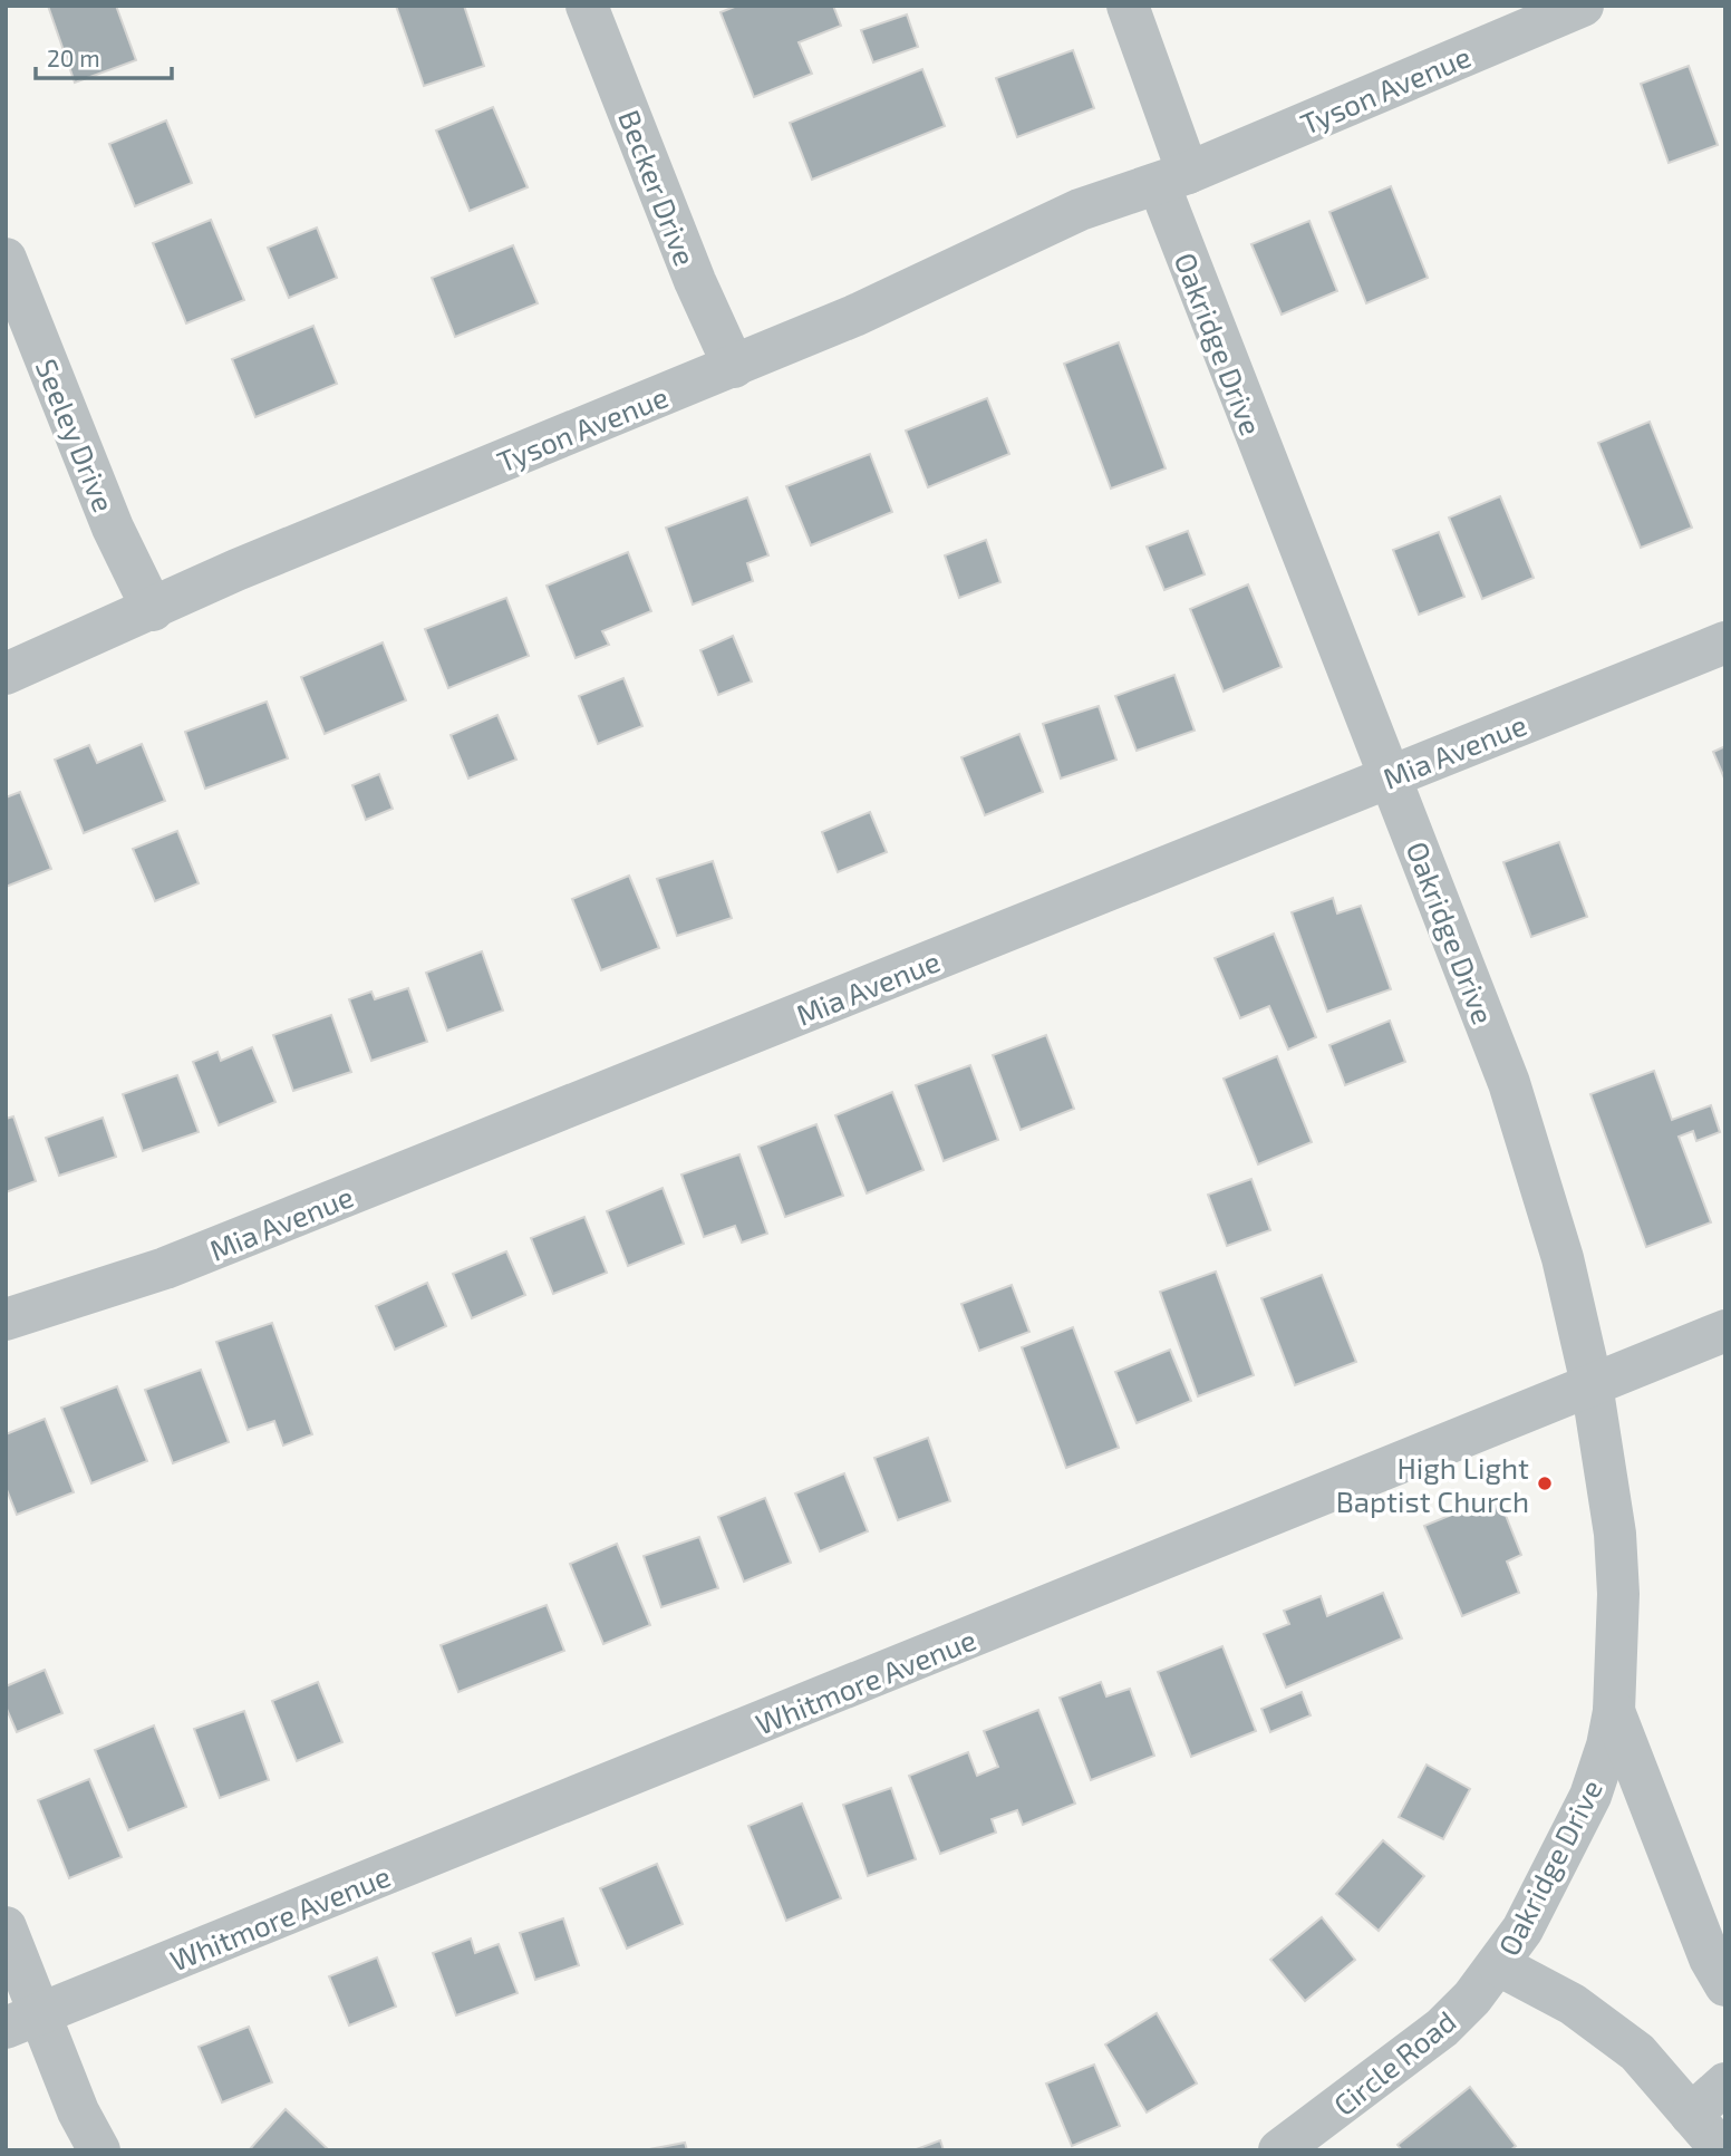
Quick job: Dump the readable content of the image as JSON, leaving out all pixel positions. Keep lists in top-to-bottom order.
{
  "streets": {
    "street": [
      "Tyson Avenue",
      "Becker Drive",
      "Oakridge Drive",
      "Seeley Drive",
      "Mia Avenue",
      "Whitmore Avenue",
      "Circle Road"
    ]
  },
  "crossings": [
    ["Tyson Avenue", "Becker Drive"],
    ["Tyson Avenue", "Oakridge Drive"],
    ["Tyson Avenue", "Seeley Drive"],
    ["Oakridge Drive", "Mia Avenue"],
    ["Oakridge Drive", "Whitmore Avenue"],
    ["Oakridge Drive", "Circle Road"]
  ],
  "places": ["High Light Baptist Church"],
  "scale_bar": "20 m"
}
